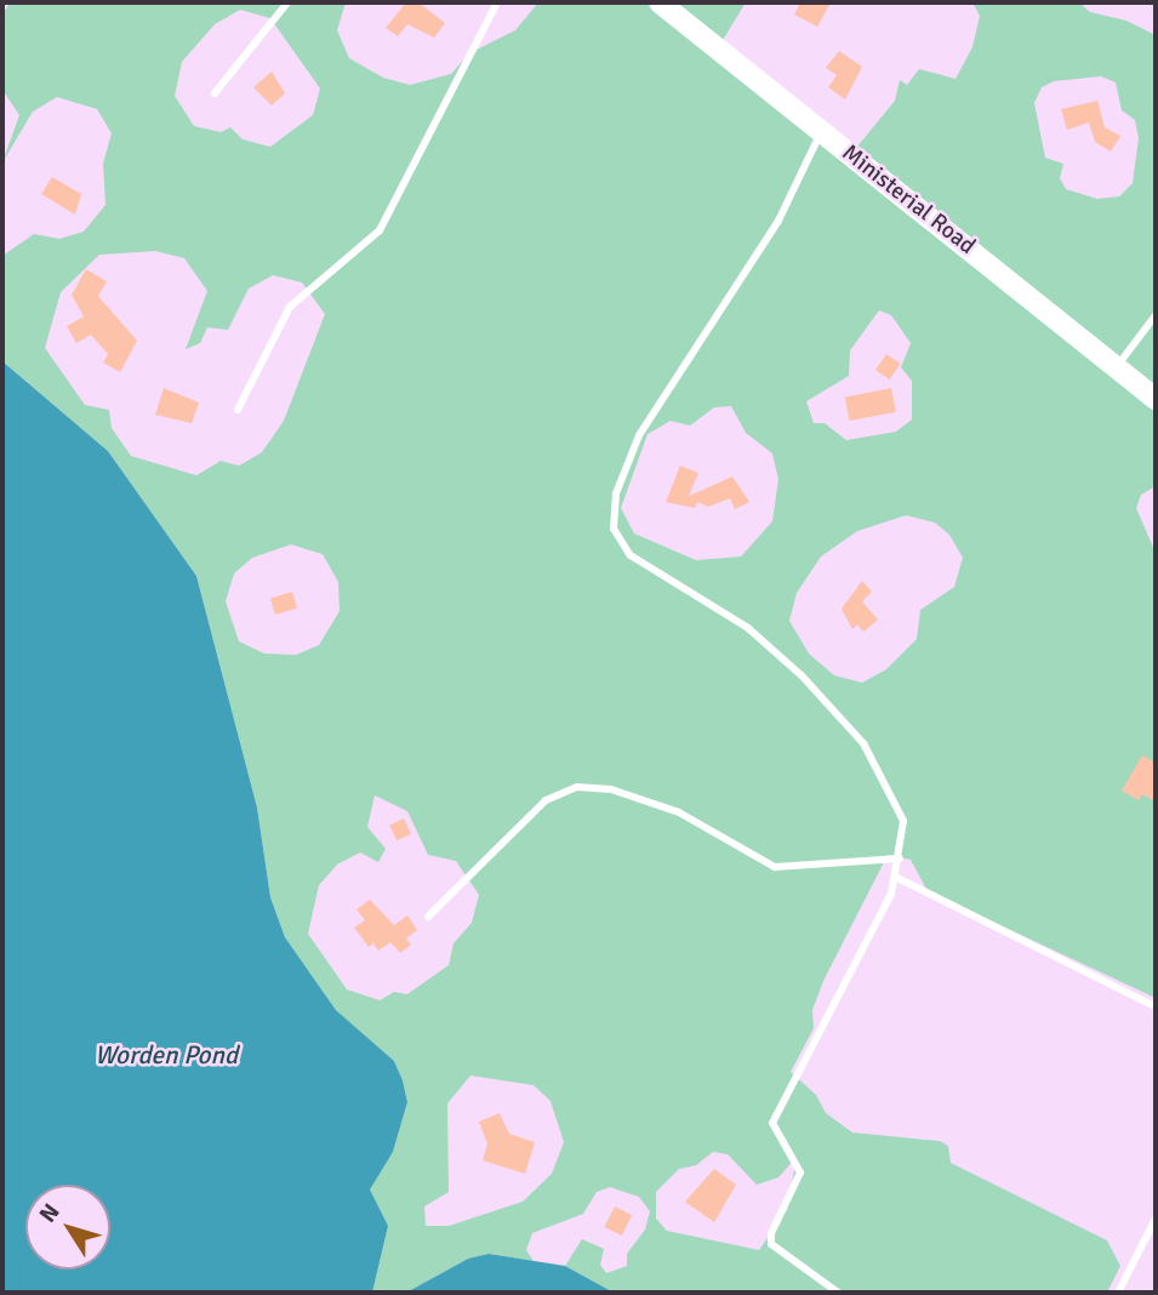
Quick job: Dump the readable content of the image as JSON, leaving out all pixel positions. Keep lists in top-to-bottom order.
{
  "streets": {
    "main road": ["Ministerial Road"]
  },
  "water": ["Worden Pond"],
  "north": "top left"
}
